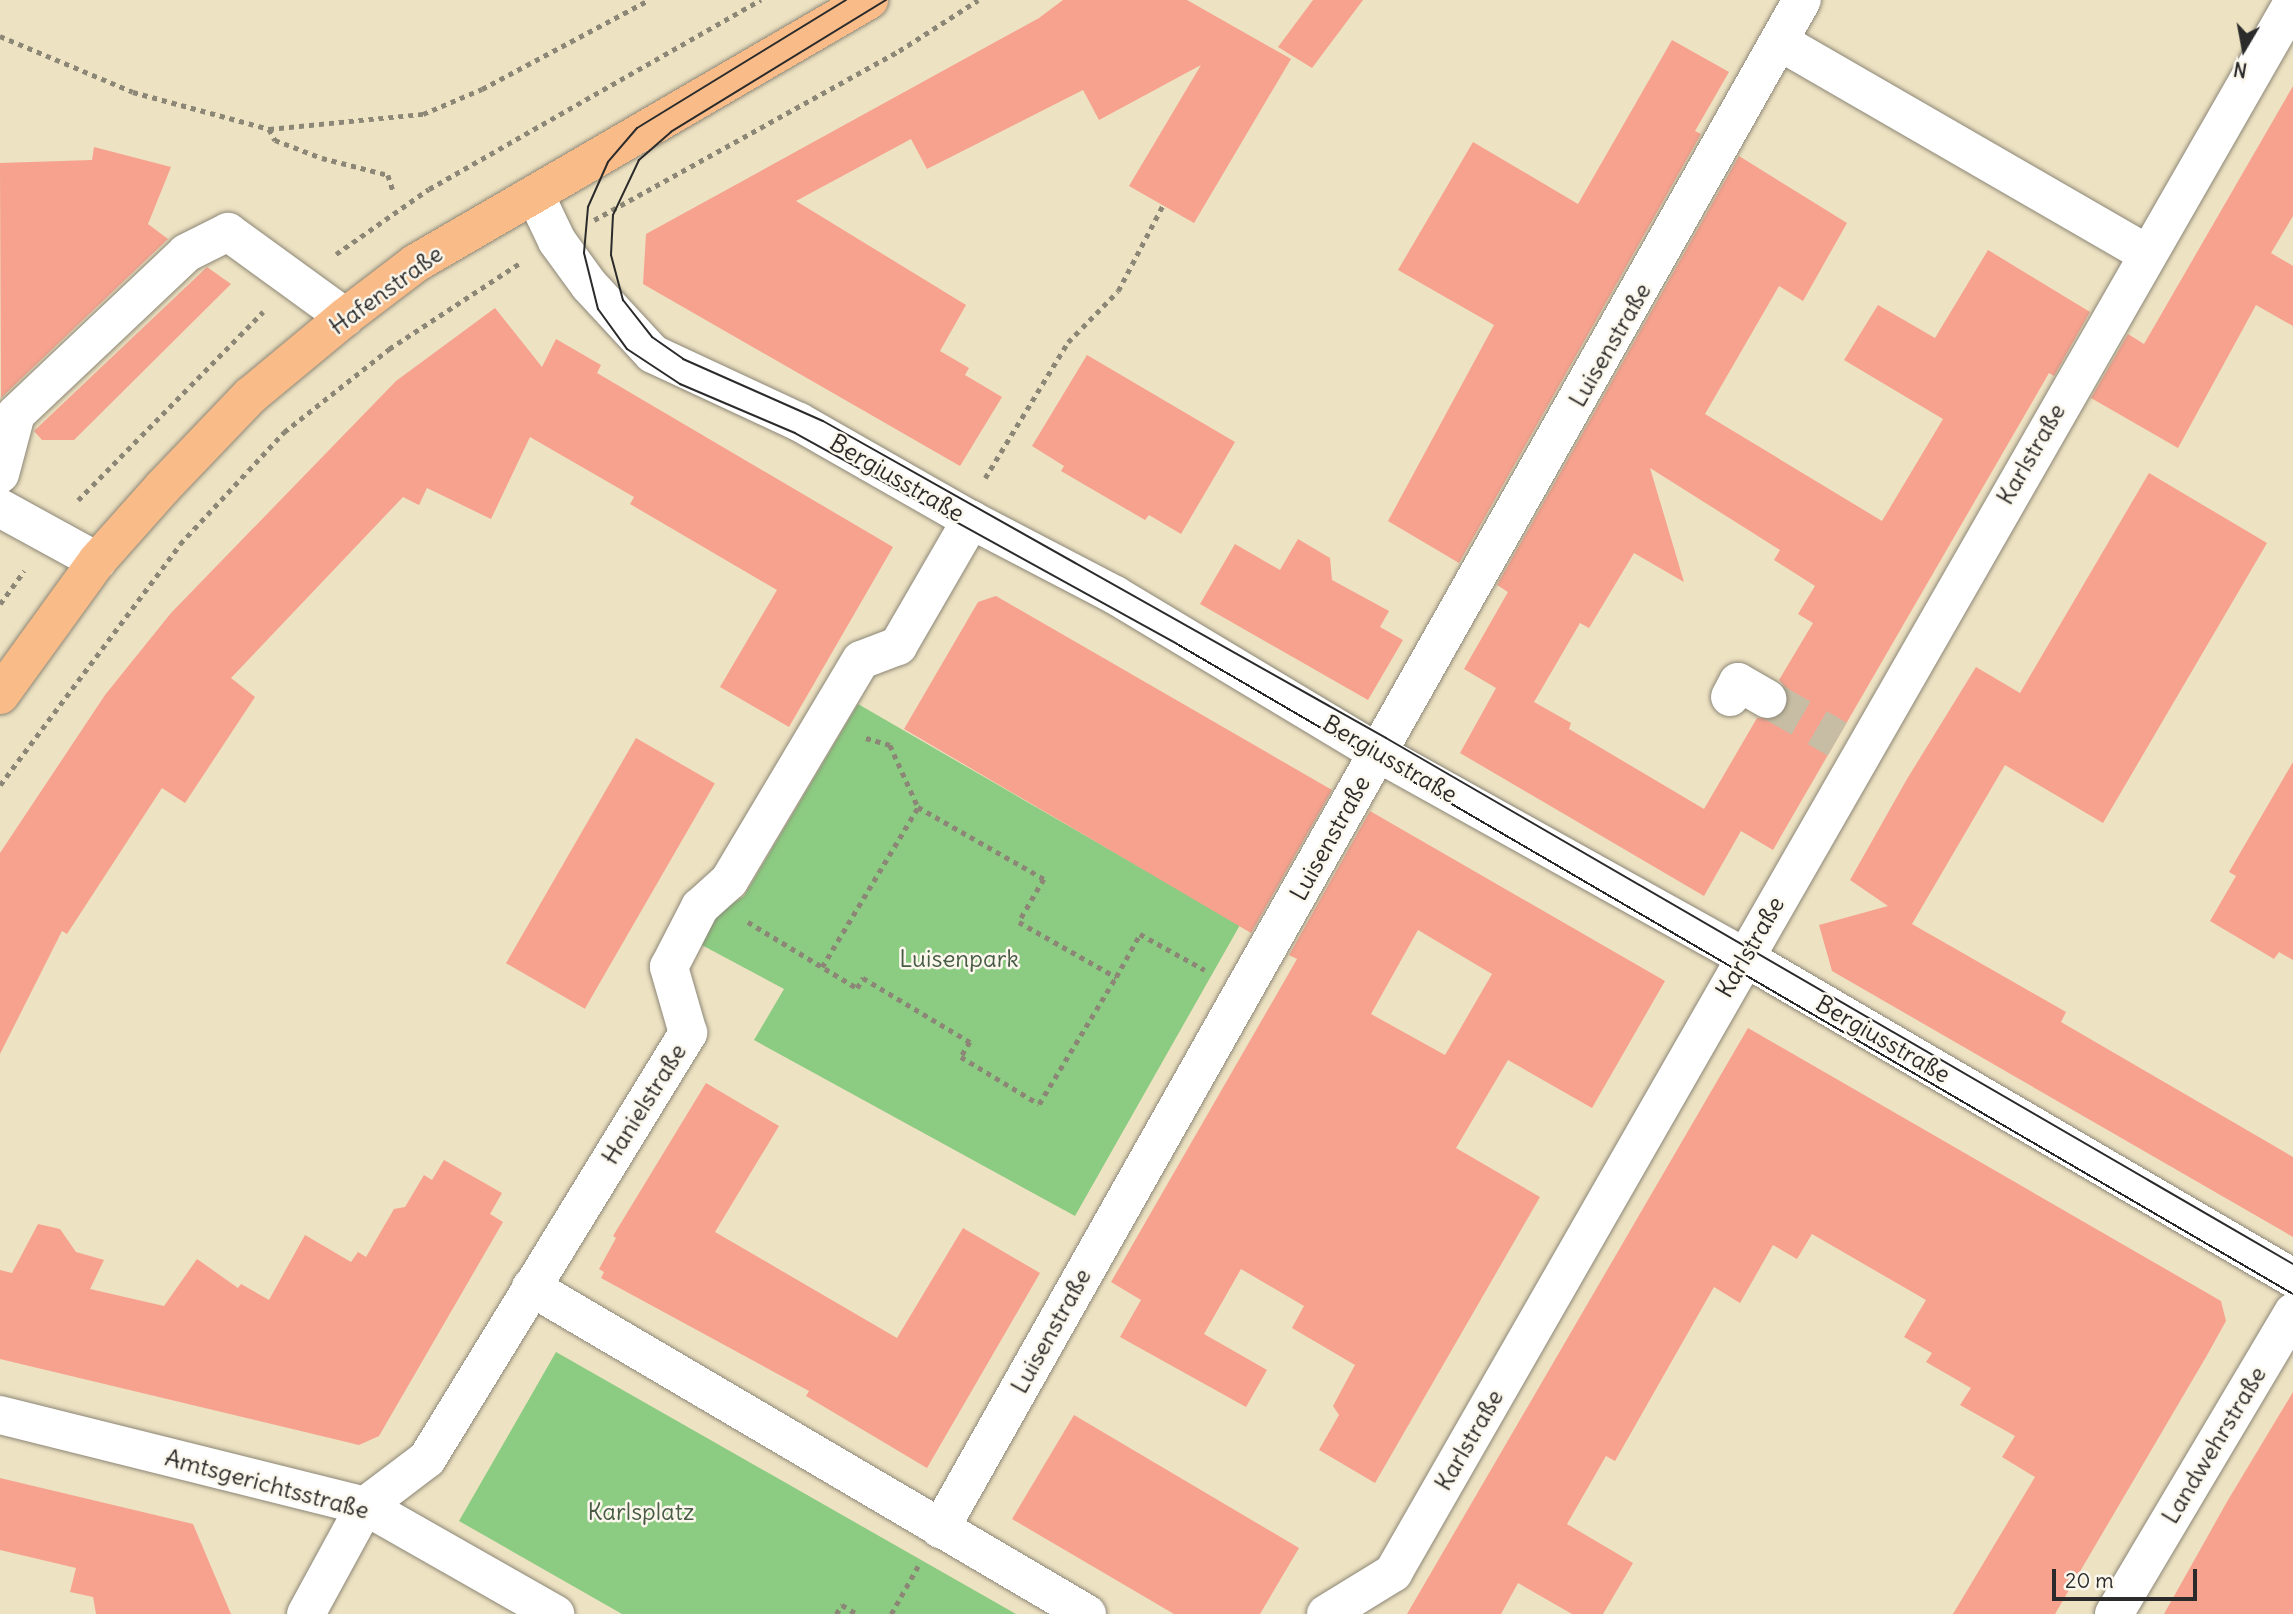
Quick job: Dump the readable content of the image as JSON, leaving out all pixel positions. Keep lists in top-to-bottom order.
{
  "streets": {
    "main road": ["Hafenstraße"],
    "street": [
      "Luisenstraße",
      "Karlstraße",
      "Bergiusstraße",
      "Hanielstraße",
      "Landwehrstraße",
      "Amtsgerichtsstraße"
    ]
  },
  "crossings": [
    ["Hafenstraße", "Bergiusstraße"],
    ["Luisenstraße", "Bergiusstraße"],
    ["Karlstraße", "Bergiusstraße"],
    ["Bergiusstraße", "Hanielstraße"],
    ["Hanielstraße", "Amtsgerichtsstraße"]
  ],
  "parks": ["Luisenpark", "Karlsplatz"],
  "scale_bar": "20 m",
  "north": "bottom"
}
